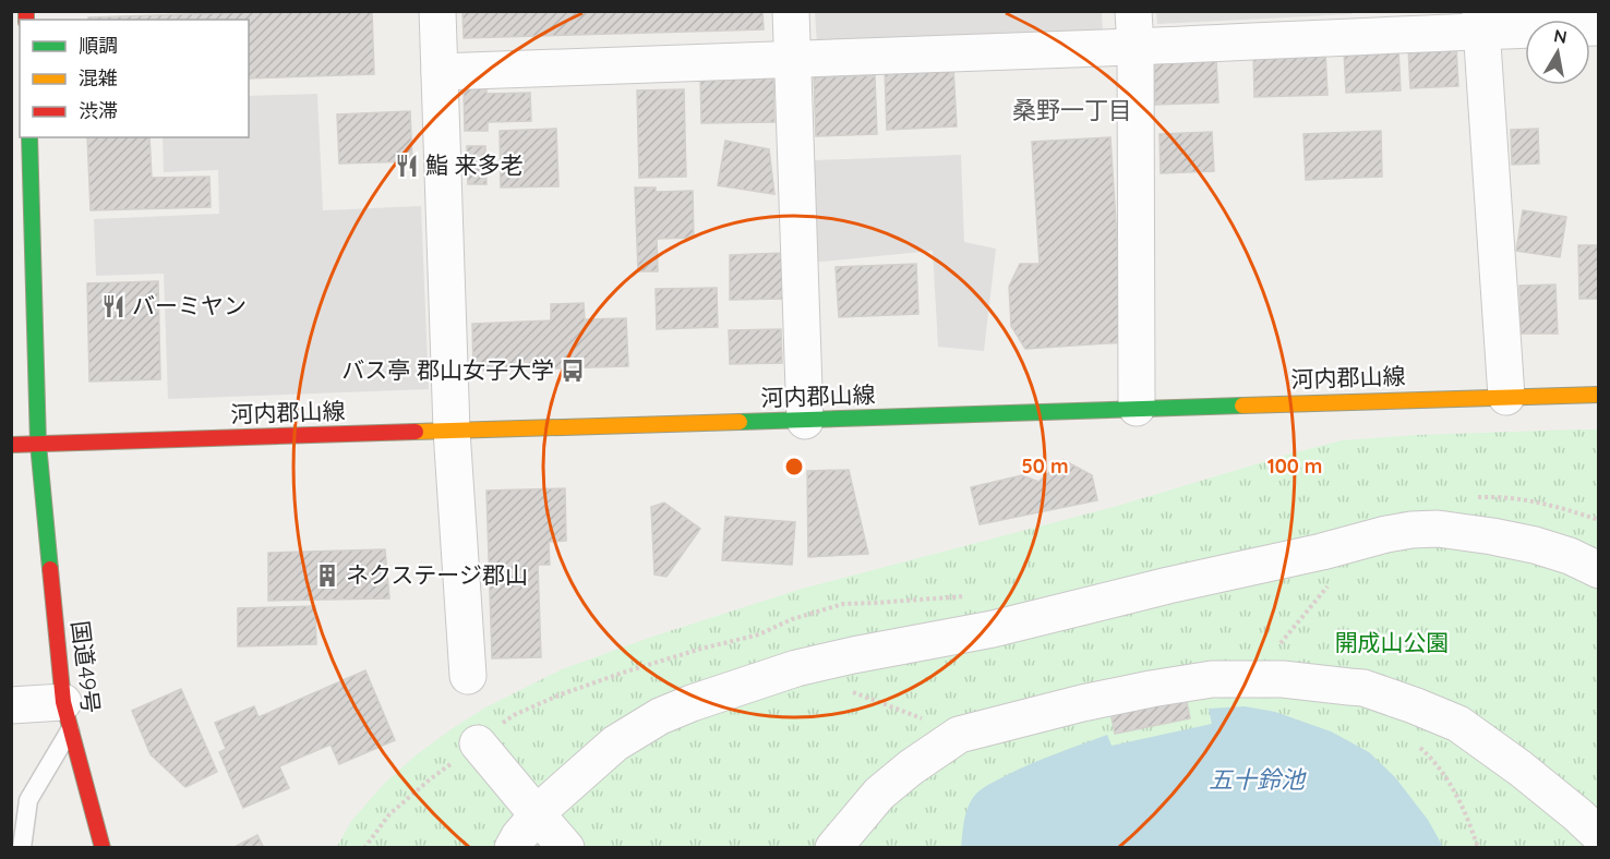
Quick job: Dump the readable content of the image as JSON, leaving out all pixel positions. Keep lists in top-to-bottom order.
{
  "streets": {
    "main road": ["河内郡山線", "国道49号"]
  },
  "crossings": [
    ["河内郡山線", "国道49号"]
  ],
  "districts": ["桑野一丁目"],
  "water": ["五十鈴池"],
  "parks": ["開成山公園"],
  "places": {
    "restaurant": ["鮨 来多老", "バーミヤン"],
    "bus stop": ["バス亭 郡山女子大学"],
    "building": ["ネクステージ郡山"]
  },
  "legend": ["順調", "混雑", "渋滞"],
  "north": "top",
  "rings": ["50 m", "100 m"]
}
